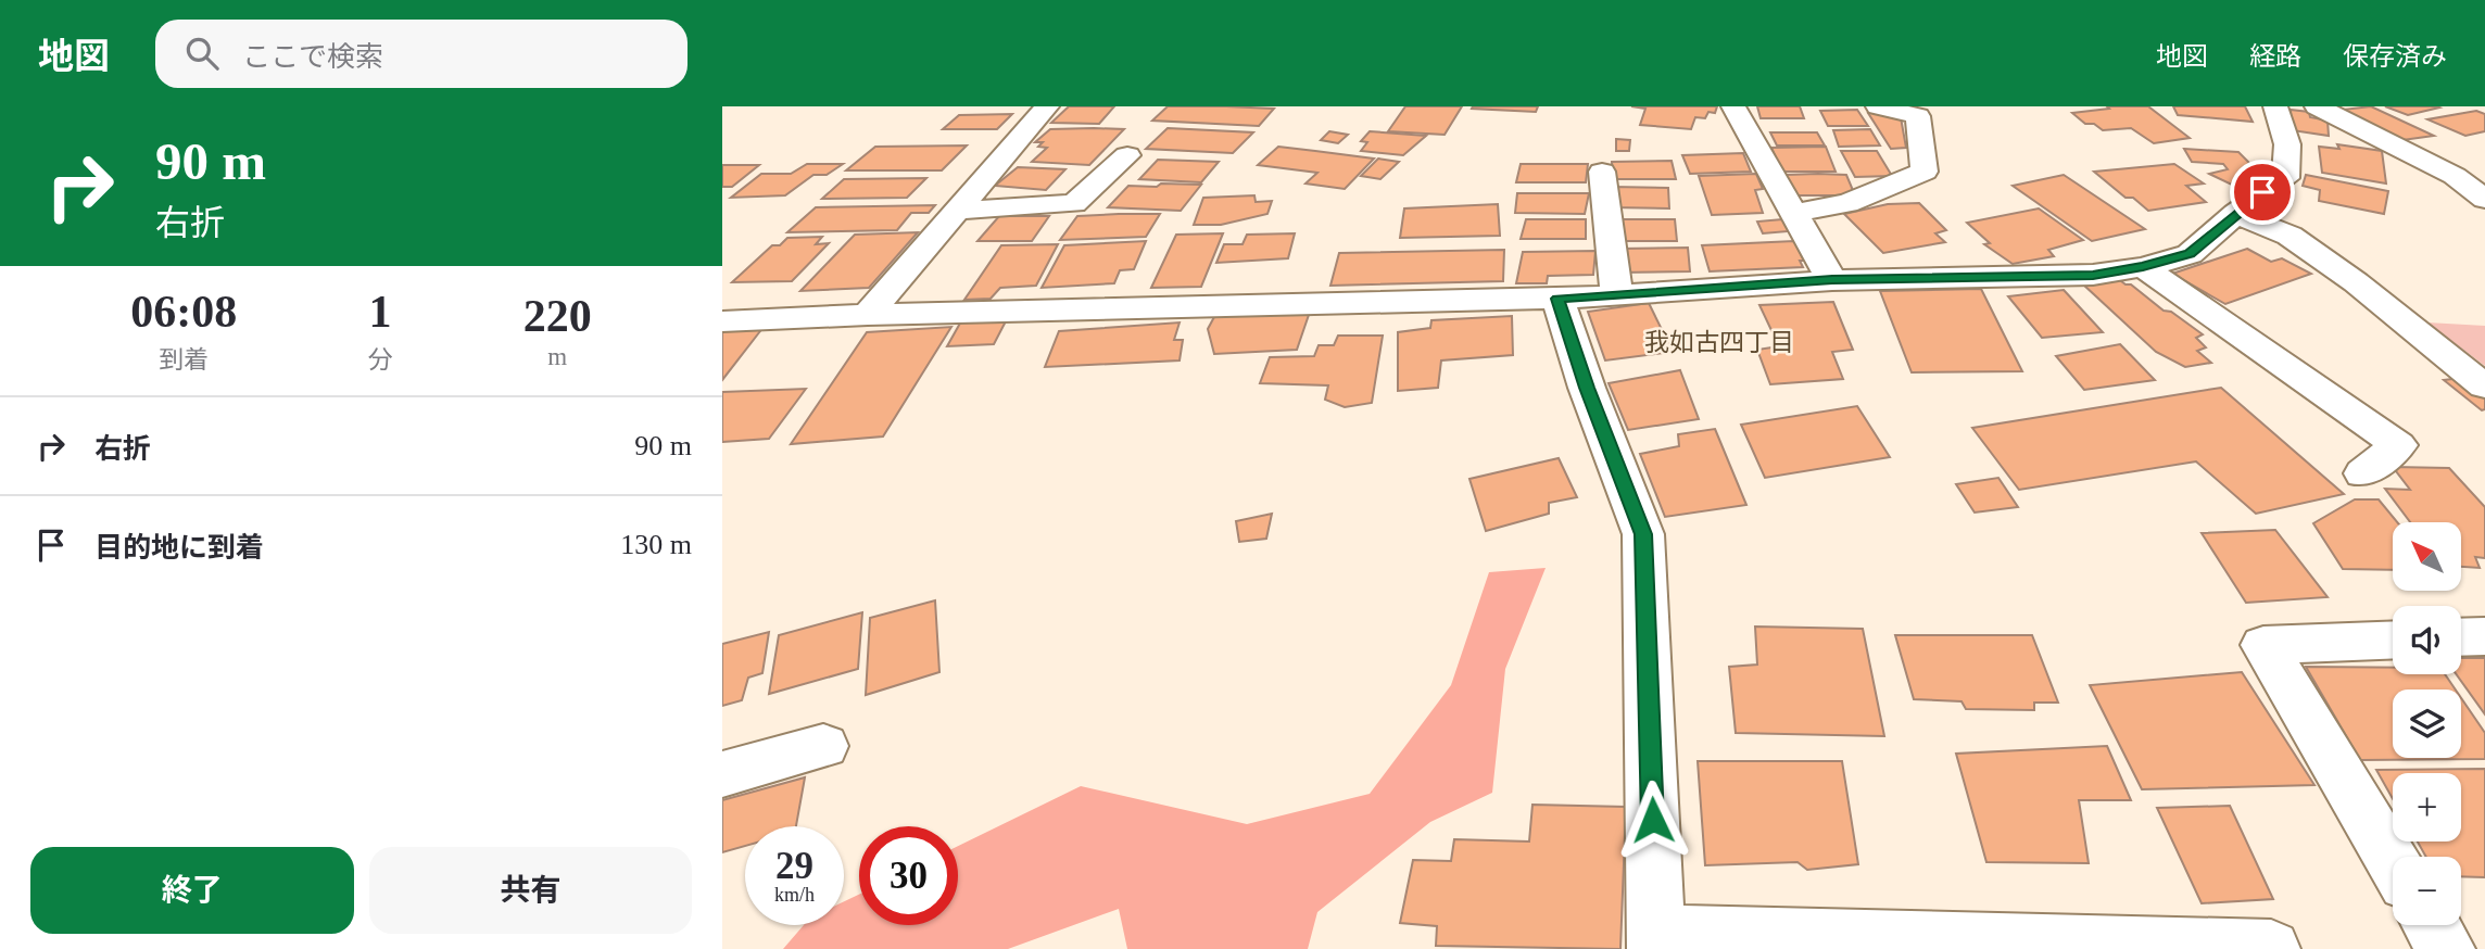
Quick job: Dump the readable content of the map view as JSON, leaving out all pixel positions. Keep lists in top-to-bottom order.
{
  "districts": ["我如古四丁目"],
  "north": "top left",
  "page": {
    "header": "地図",
    "search": "ここで検索",
    "nav": ["地図", "経路", "保存済み"],
    "turn": ["90 m", "右折"],
    "eta": [
      "06:08",
      "到着",
      "1",
      "分",
      "220",
      "m"
    ],
    "list": [
      {
        "name": "右折",
        "value": "90 m"
      },
      {
        "name": "目的地に到着",
        "value": "130 m"
      }
    ],
    "map_buttons": ["+", "−"],
    "speed": "29 km/h",
    "limit": "30",
    "buttons": ["終了", "共有"]
  }
}
